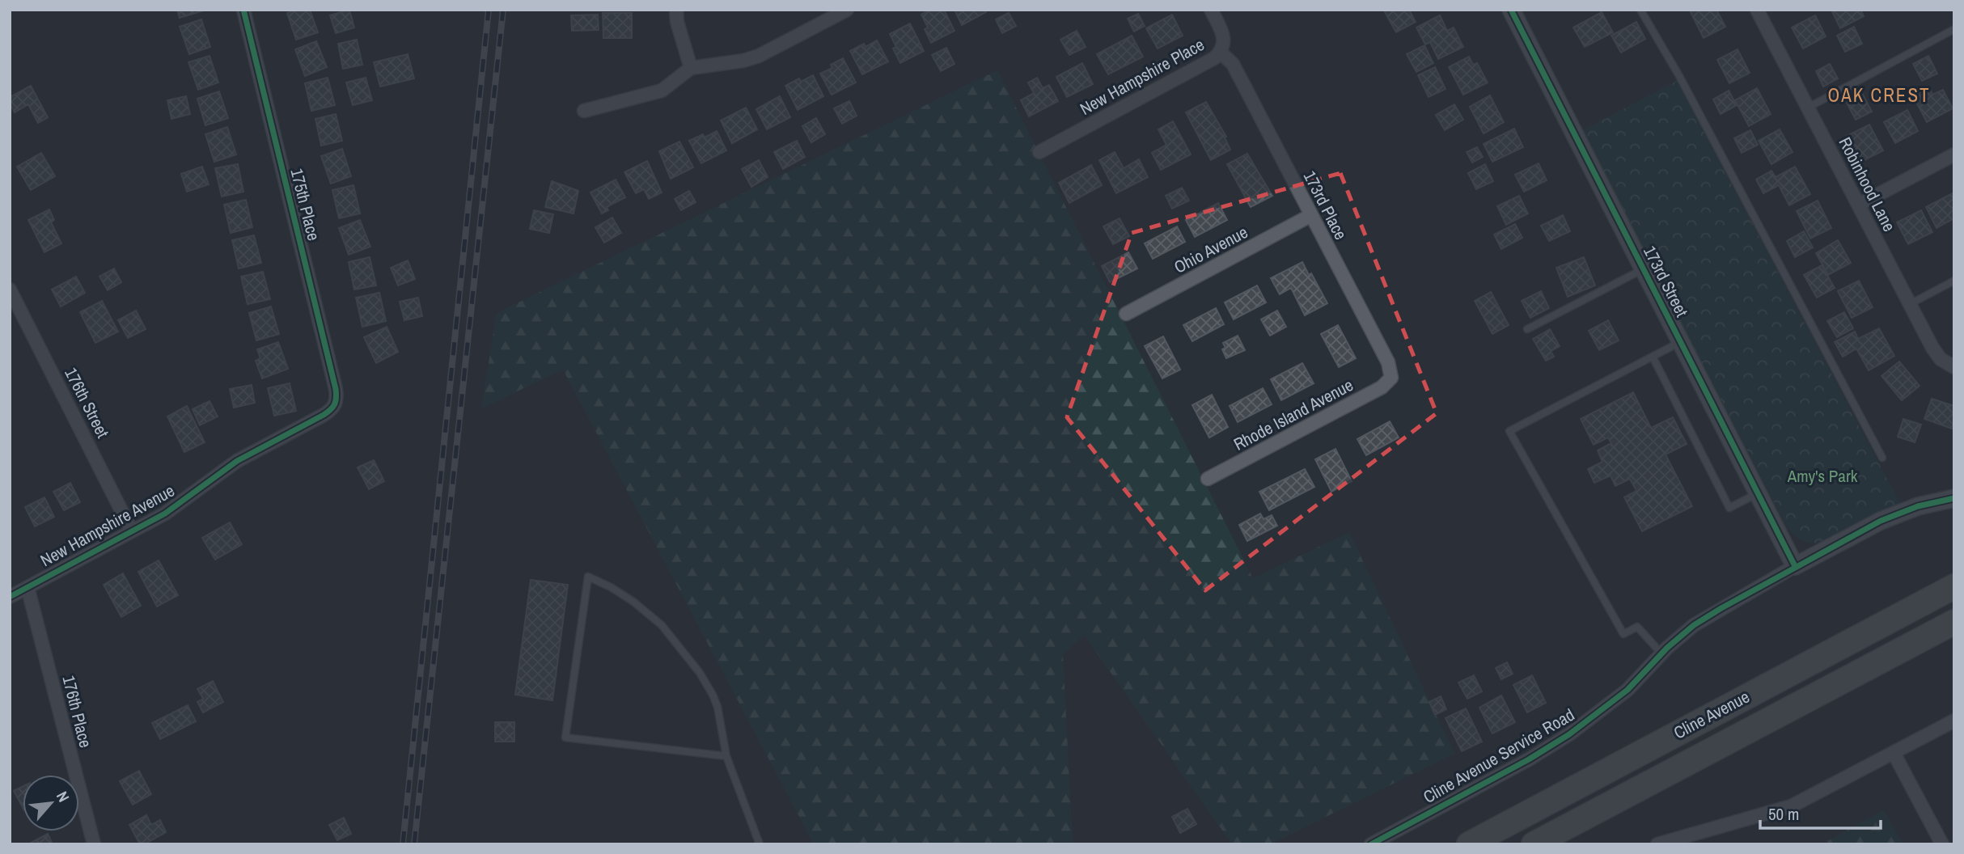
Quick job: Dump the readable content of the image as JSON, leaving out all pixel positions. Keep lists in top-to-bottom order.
{
  "streets": {
    "highway": ["Cline Avenue"],
    "street": [
      "New Hampshire Place",
      "Robinhood Lane",
      "175th Place",
      "173rd Place",
      "Ohio Avenue",
      "173rd Street",
      "176th Street",
      "Rhode Island Avenue",
      "New Hampshire Avenue",
      "176th Place",
      "Cline Avenue Service Road"
    ]
  },
  "crossings": [
    ["New Hampshire Place", "173rd Place"],
    ["175th Place", "New Hampshire Avenue"],
    ["173rd Place", "Ohio Avenue"],
    ["173rd Place", "Rhode Island Avenue"],
    ["173rd Street", "Cline Avenue Service Road"],
    ["176th Street", "New Hampshire Avenue"],
    ["New Hampshire Avenue", "176th Place"]
  ],
  "districts": ["OAK CREST"],
  "parks": ["Amy's Park"],
  "scale_bar": "50 m",
  "north": "top right"
}
